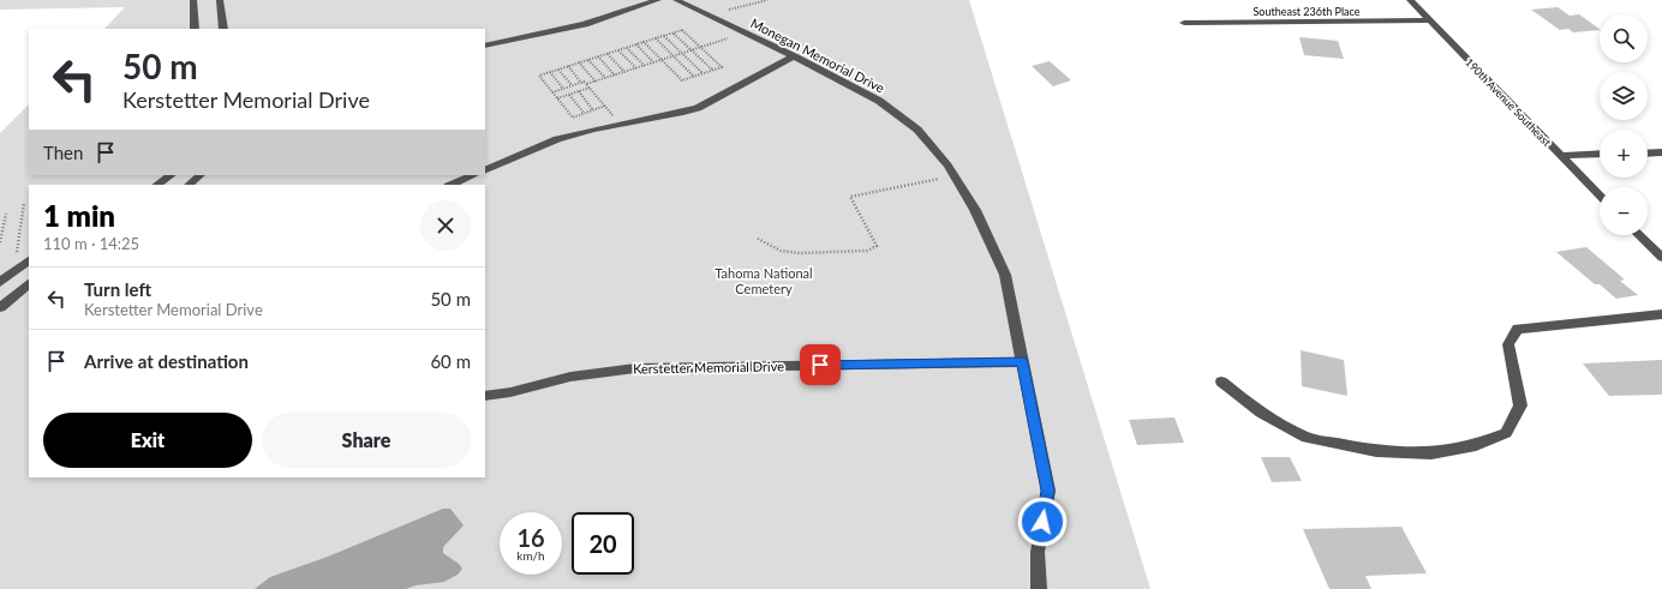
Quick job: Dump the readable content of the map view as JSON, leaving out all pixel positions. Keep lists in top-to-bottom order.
{
  "streets": {
    "street": [
      "Southeast 236th Place",
      "Monegan Memorial Drive",
      "190th Avenue Southeast",
      "Kerstetter Memorial Drive"
    ]
  },
  "crossings": [
    ["Southeast 236th Place", "190th Avenue Southeast"],
    ["Monegan Memorial Drive", "Kerstetter Memorial Drive"]
  ],
  "parks": ["Tahoma National Cemetery"],
  "page": {
    "map_buttons": ["+", "−"],
    "turn": ["50 m", "Kerstetter Memorial Drive"],
    "then": "Then",
    "heading": ["1 min", "110 m · 14:25"],
    "list": [
      {
        "name": "Turn left",
        "note": "Kerstetter Memorial Drive",
        "value": "50 m"
      },
      {
        "name": "Arrive at destination",
        "value": "60 m"
      }
    ],
    "buttons": ["Exit", "Share"],
    "speed": "16 km/h",
    "limit": "20"
  }
}
